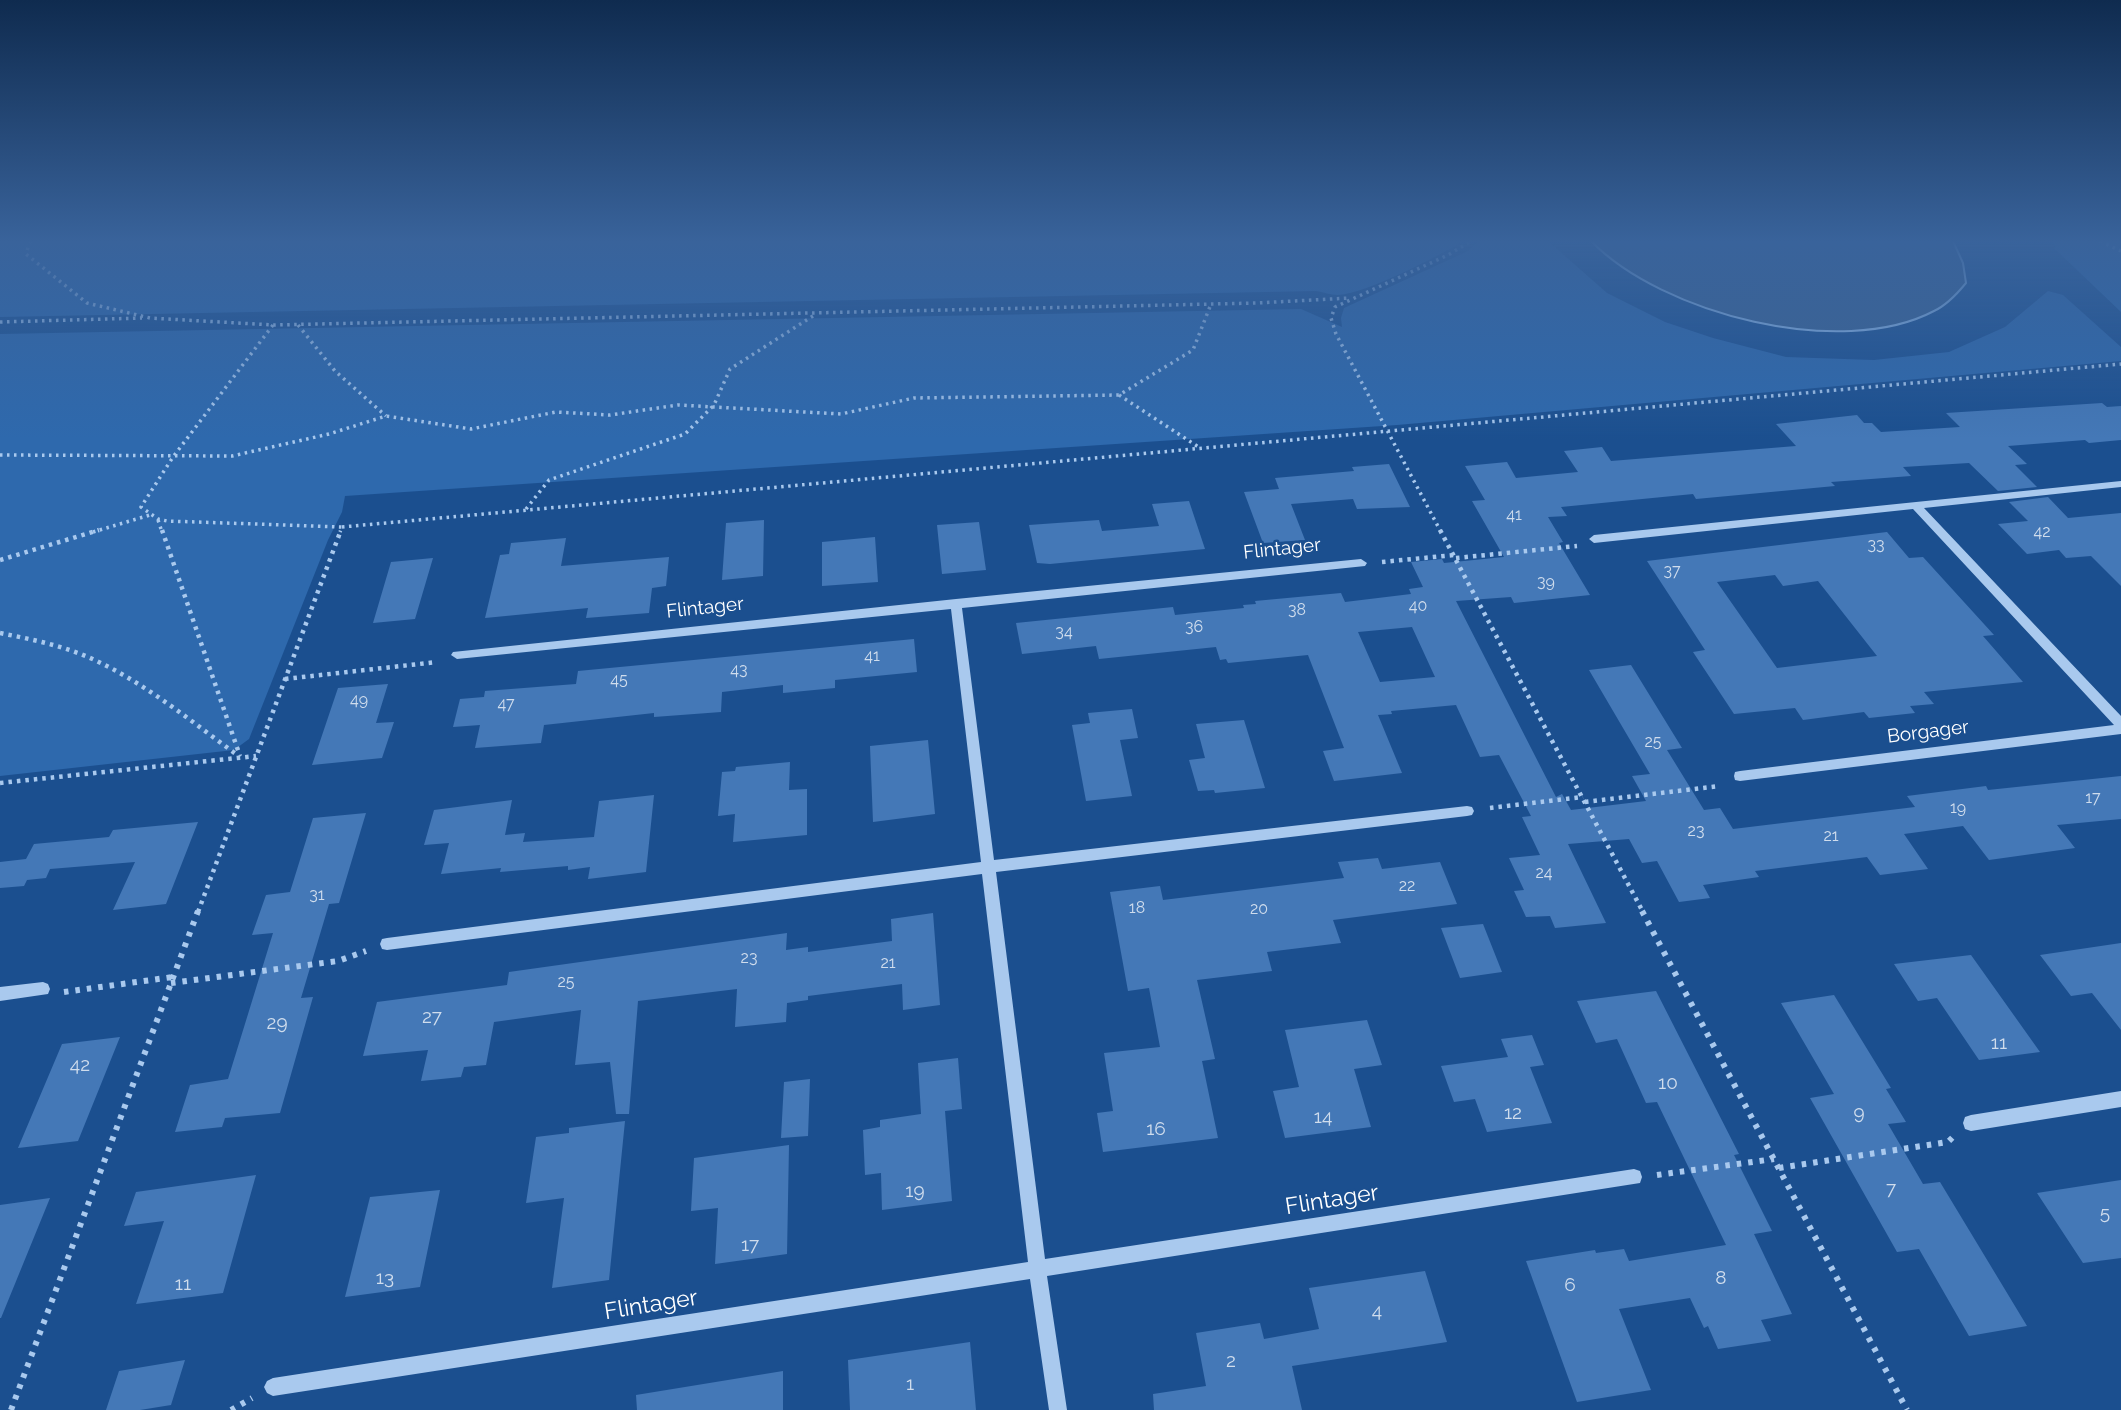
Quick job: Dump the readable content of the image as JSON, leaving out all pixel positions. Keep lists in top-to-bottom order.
{
  "streets": {
    "street": ["Flintager", "Borgager"]
  },
  "house_numbers": [
    "41",
    "42",
    "33",
    "37",
    "39",
    "40",
    "38",
    "36",
    "34",
    "41",
    "43",
    "45",
    "49",
    "47",
    "25",
    "17",
    "19",
    "23",
    "21",
    "24",
    "22",
    "31",
    "18",
    "20",
    "23",
    "21",
    "25",
    "27",
    "29",
    "11",
    "42",
    "10",
    "12",
    "9",
    "14",
    "16",
    "7",
    "19",
    "5",
    "17",
    "13",
    "8",
    "11",
    "6",
    "4",
    "2",
    "1"
  ]
}
